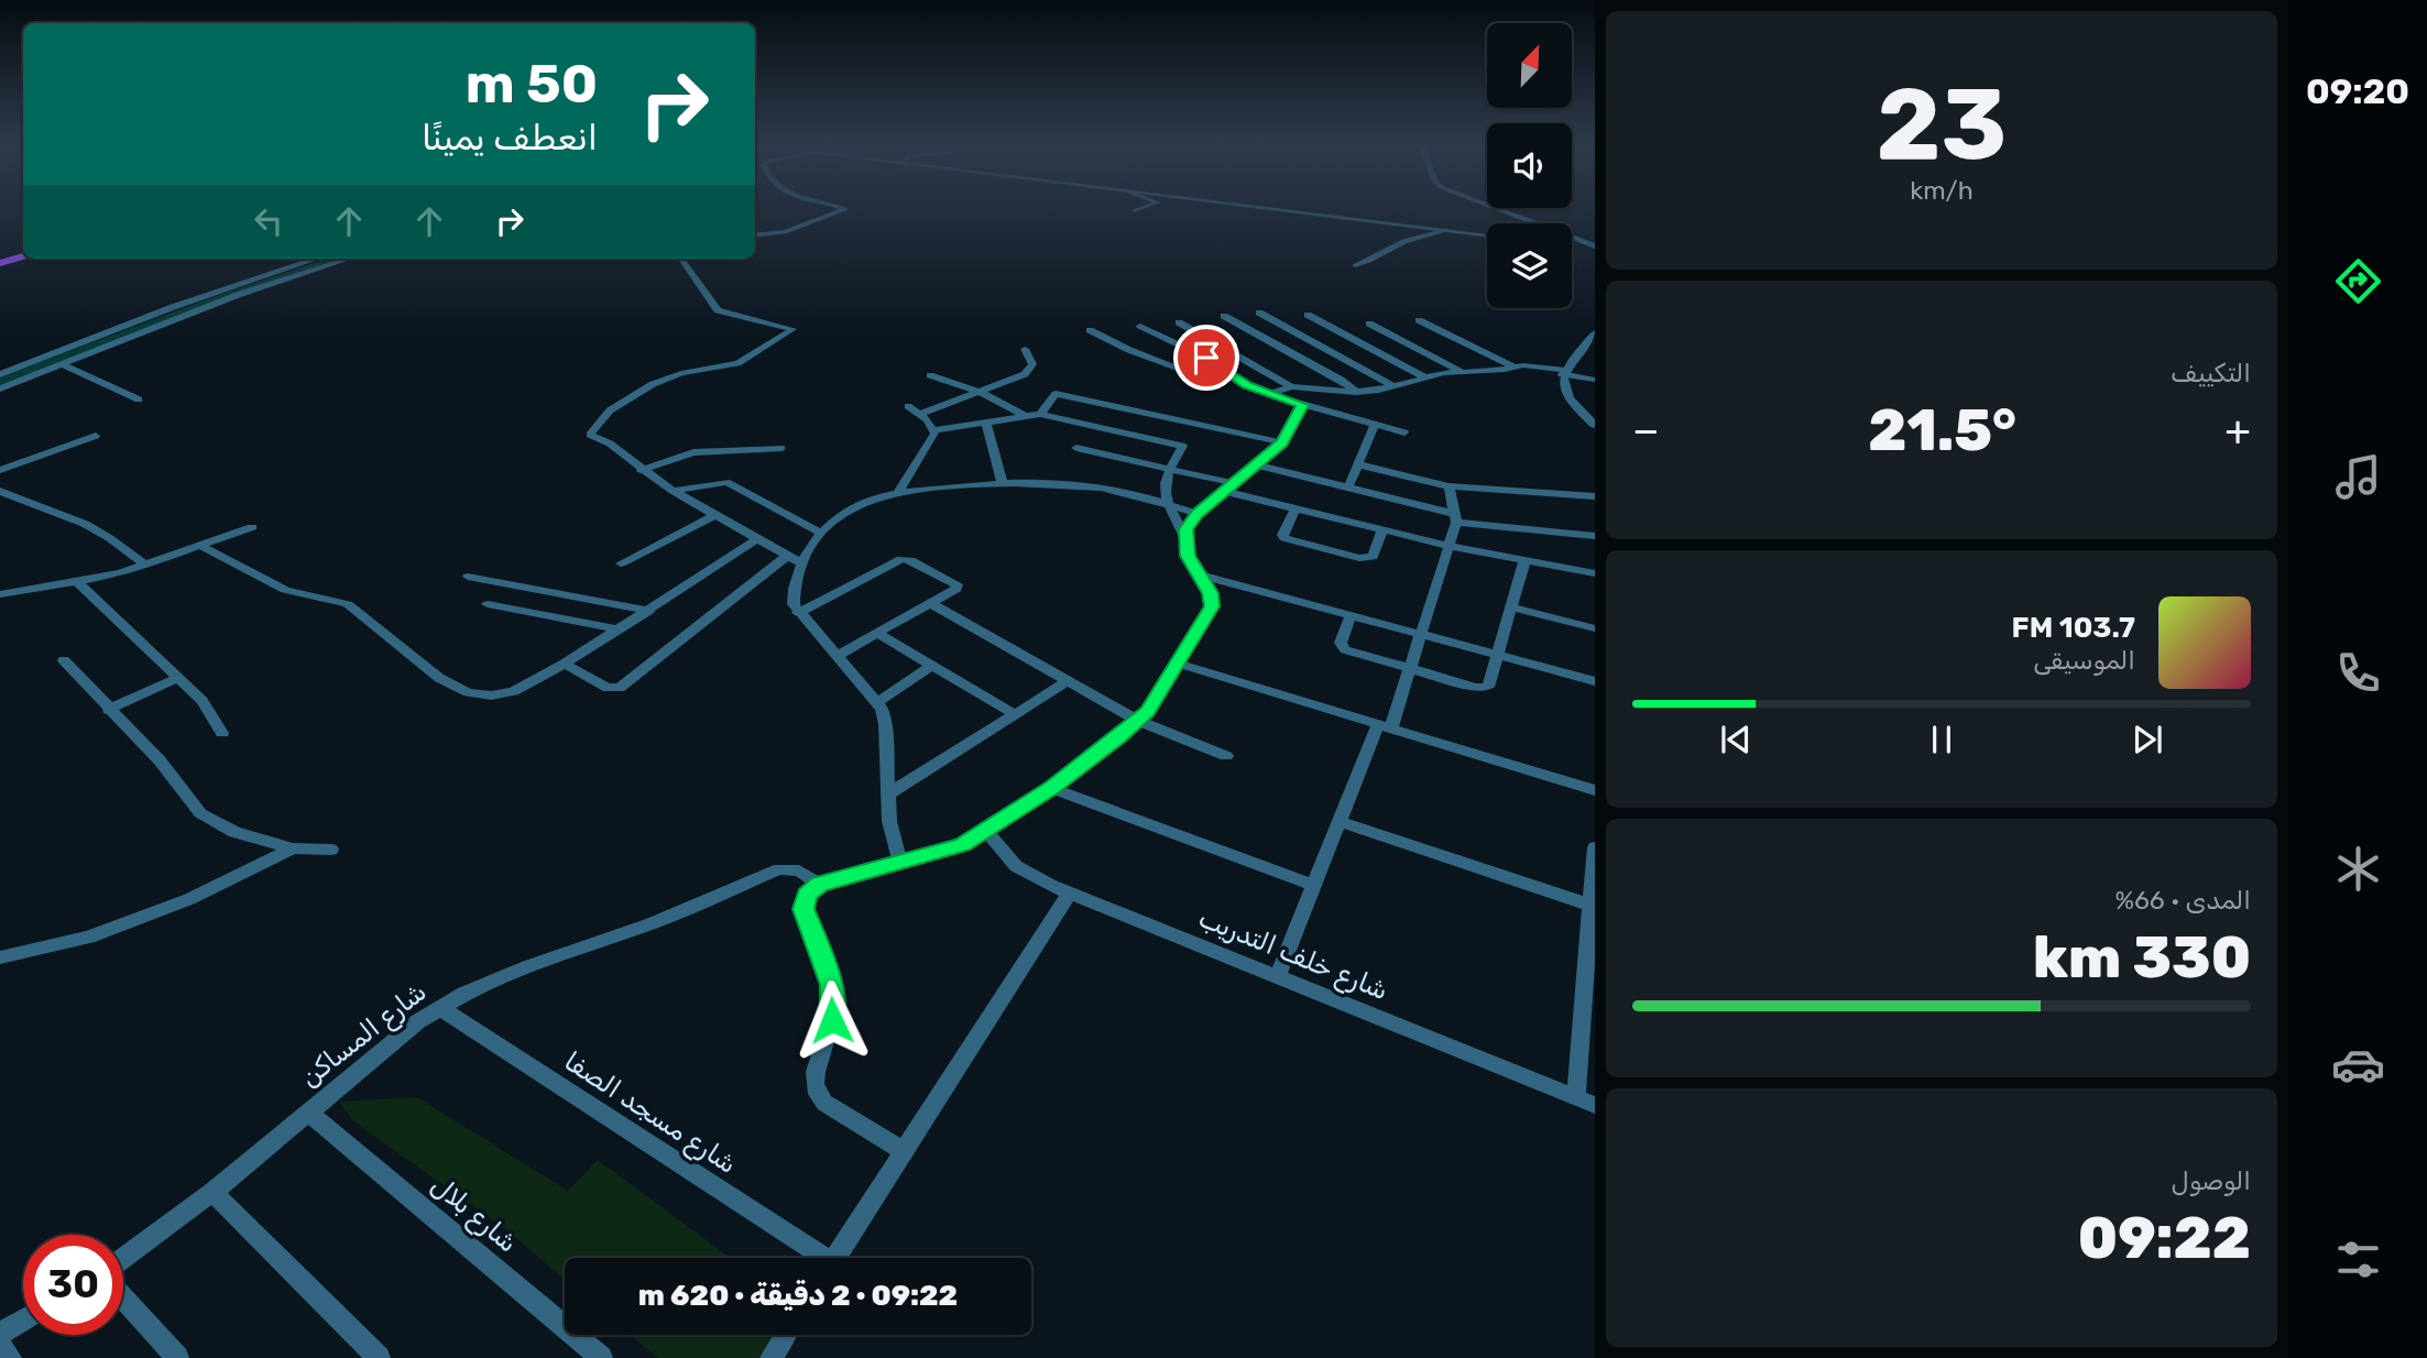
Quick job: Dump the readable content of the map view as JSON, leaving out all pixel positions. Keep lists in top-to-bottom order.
{
  "streets": {
    "street": [
      "شارع خلف التدريب",
      "شارع المساكن",
      "شارع مسجد الصفا",
      "شارع بلال"
    ]
  },
  "crossings": [
    ["شارع المساكن", "شارع مسجد الصفا"],
    ["شارع المساكن", "شارع بلال"]
  ],
  "north": "top right",
  "page": {
    "tabs": "09:20",
    "tile": [
      ["23", "km/h"],
      "التكييف",
      ["المدى · 66%", "330 km"],
      ["الوصول", "09:22"]
    ],
    "turn": ["50 m", "انعطف يمينًا"],
    "heat": ["−", "21.5°", "+"],
    "song": ["103.7 FM", "الموسيقى"],
    "limit": "30",
    "trip": "09:22 · 2 دقيقة · 620 m"
  }
}
